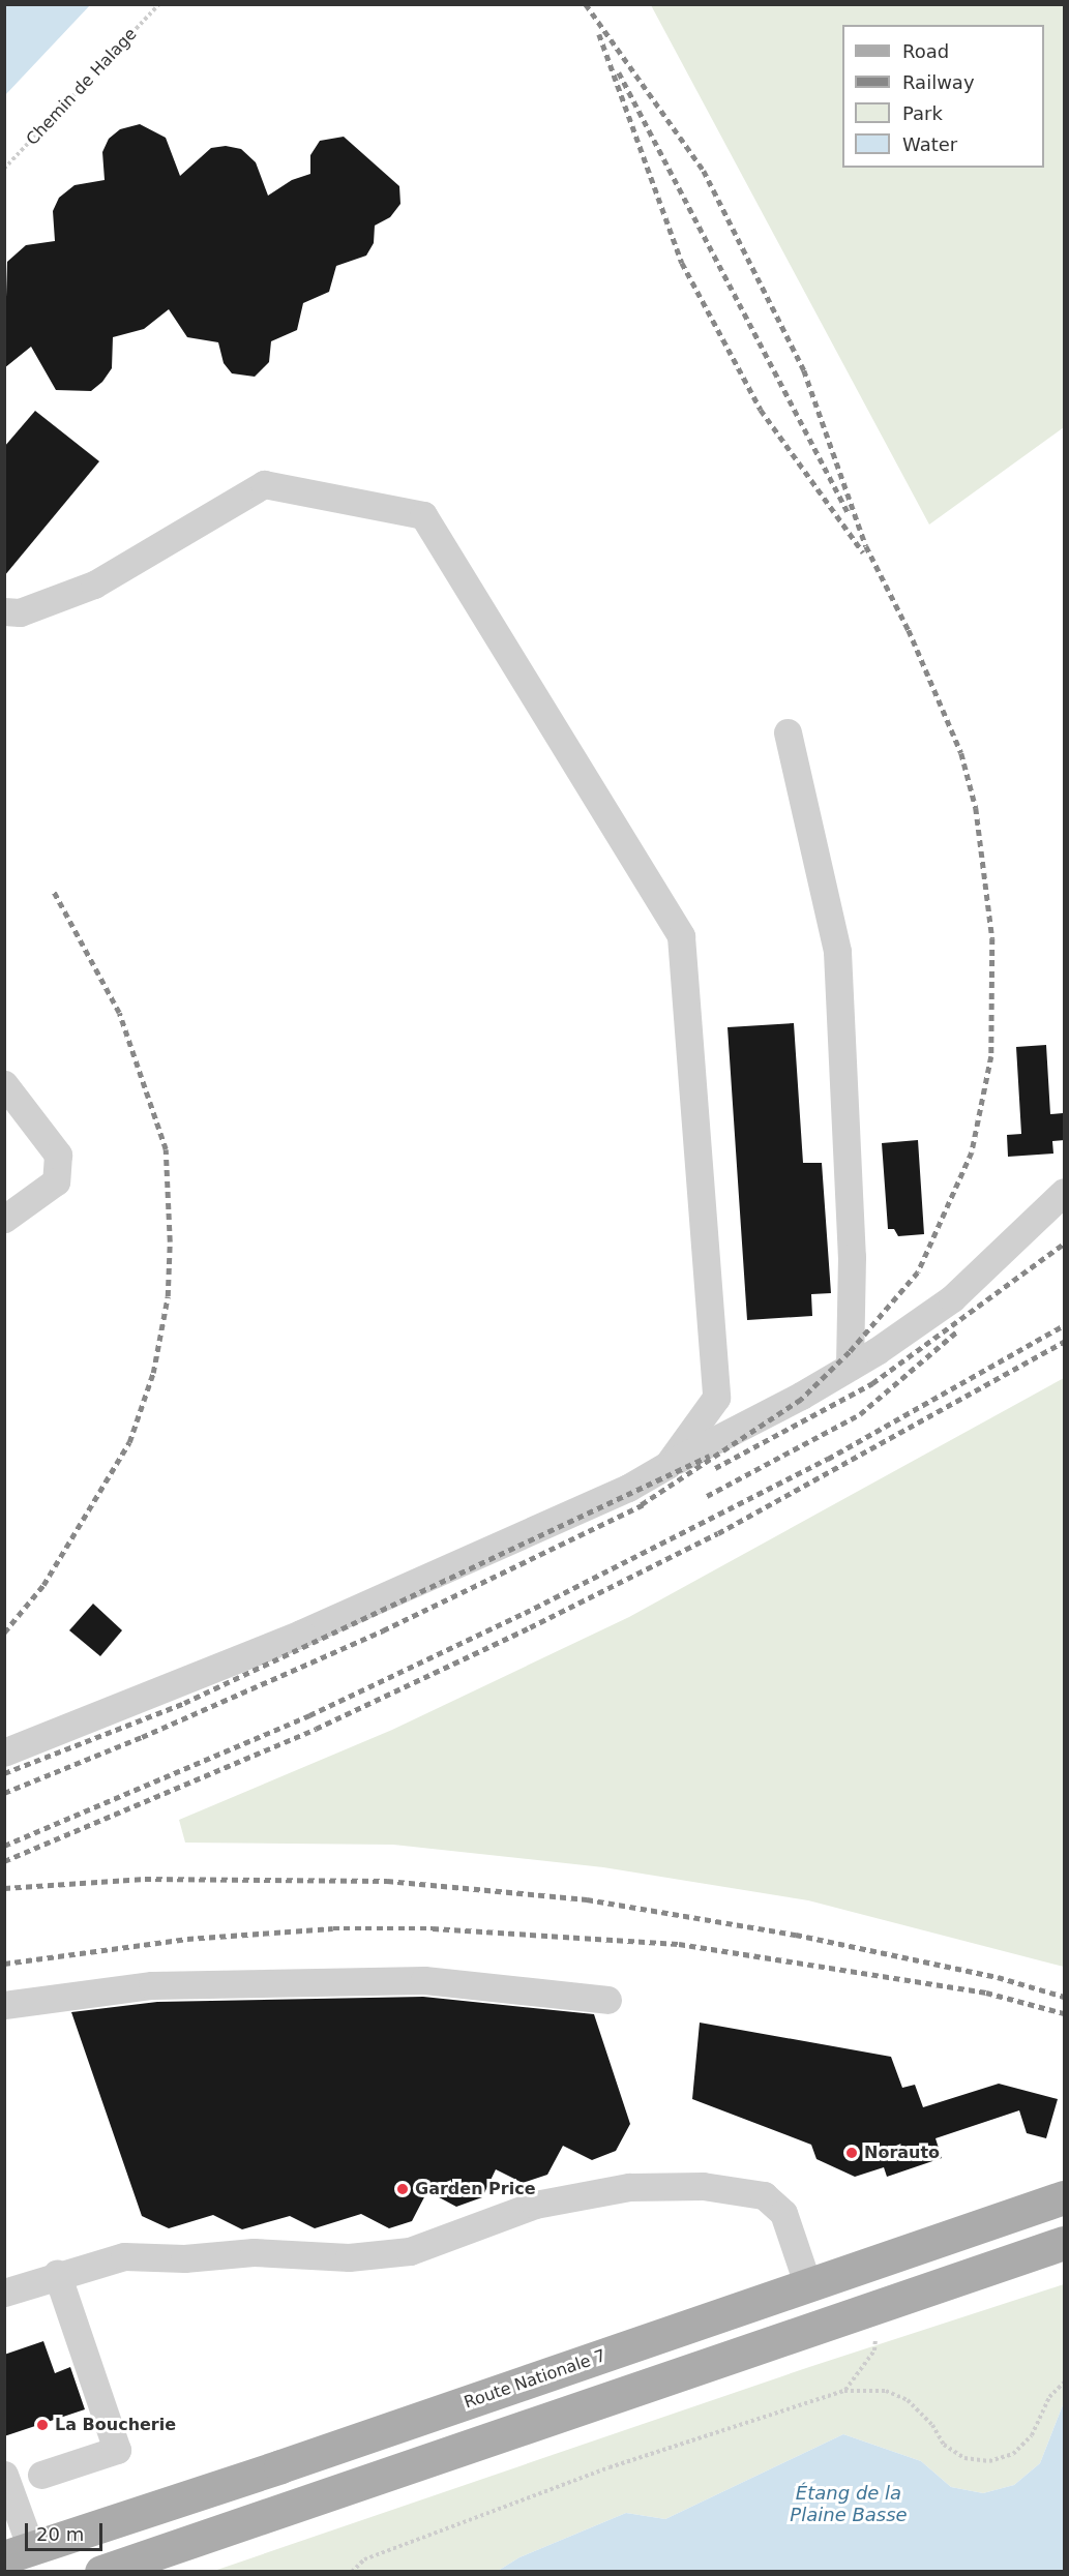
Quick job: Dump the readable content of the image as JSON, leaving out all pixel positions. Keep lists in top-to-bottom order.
{
  "streets": {
    "main road": ["Route Nationale 7"],
    "path": ["Chemin de Halage"]
  },
  "water": ["Étang de la Plaine Basse"],
  "places": ["Norauto", "Garden Price", "La Boucherie"],
  "legend": [
    "Road",
    "Railway",
    "Park",
    "Water"
  ],
  "scale_bar": "20 m"
}
